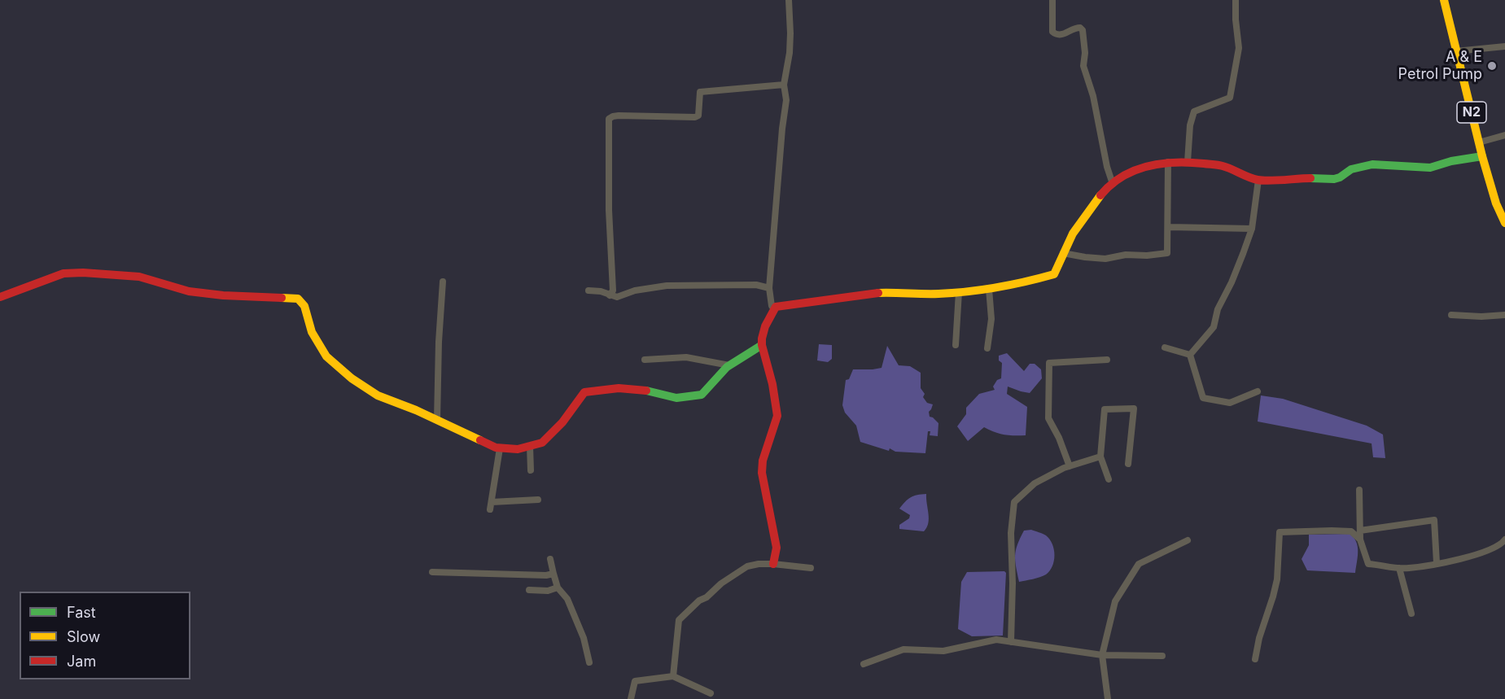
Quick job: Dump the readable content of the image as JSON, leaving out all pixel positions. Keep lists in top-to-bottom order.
{
  "streets": {
    "main road": ["N2"]
  },
  "places": ["A & E Petrol Pump"],
  "legend": ["Fast", "Slow", "Jam"]
}
